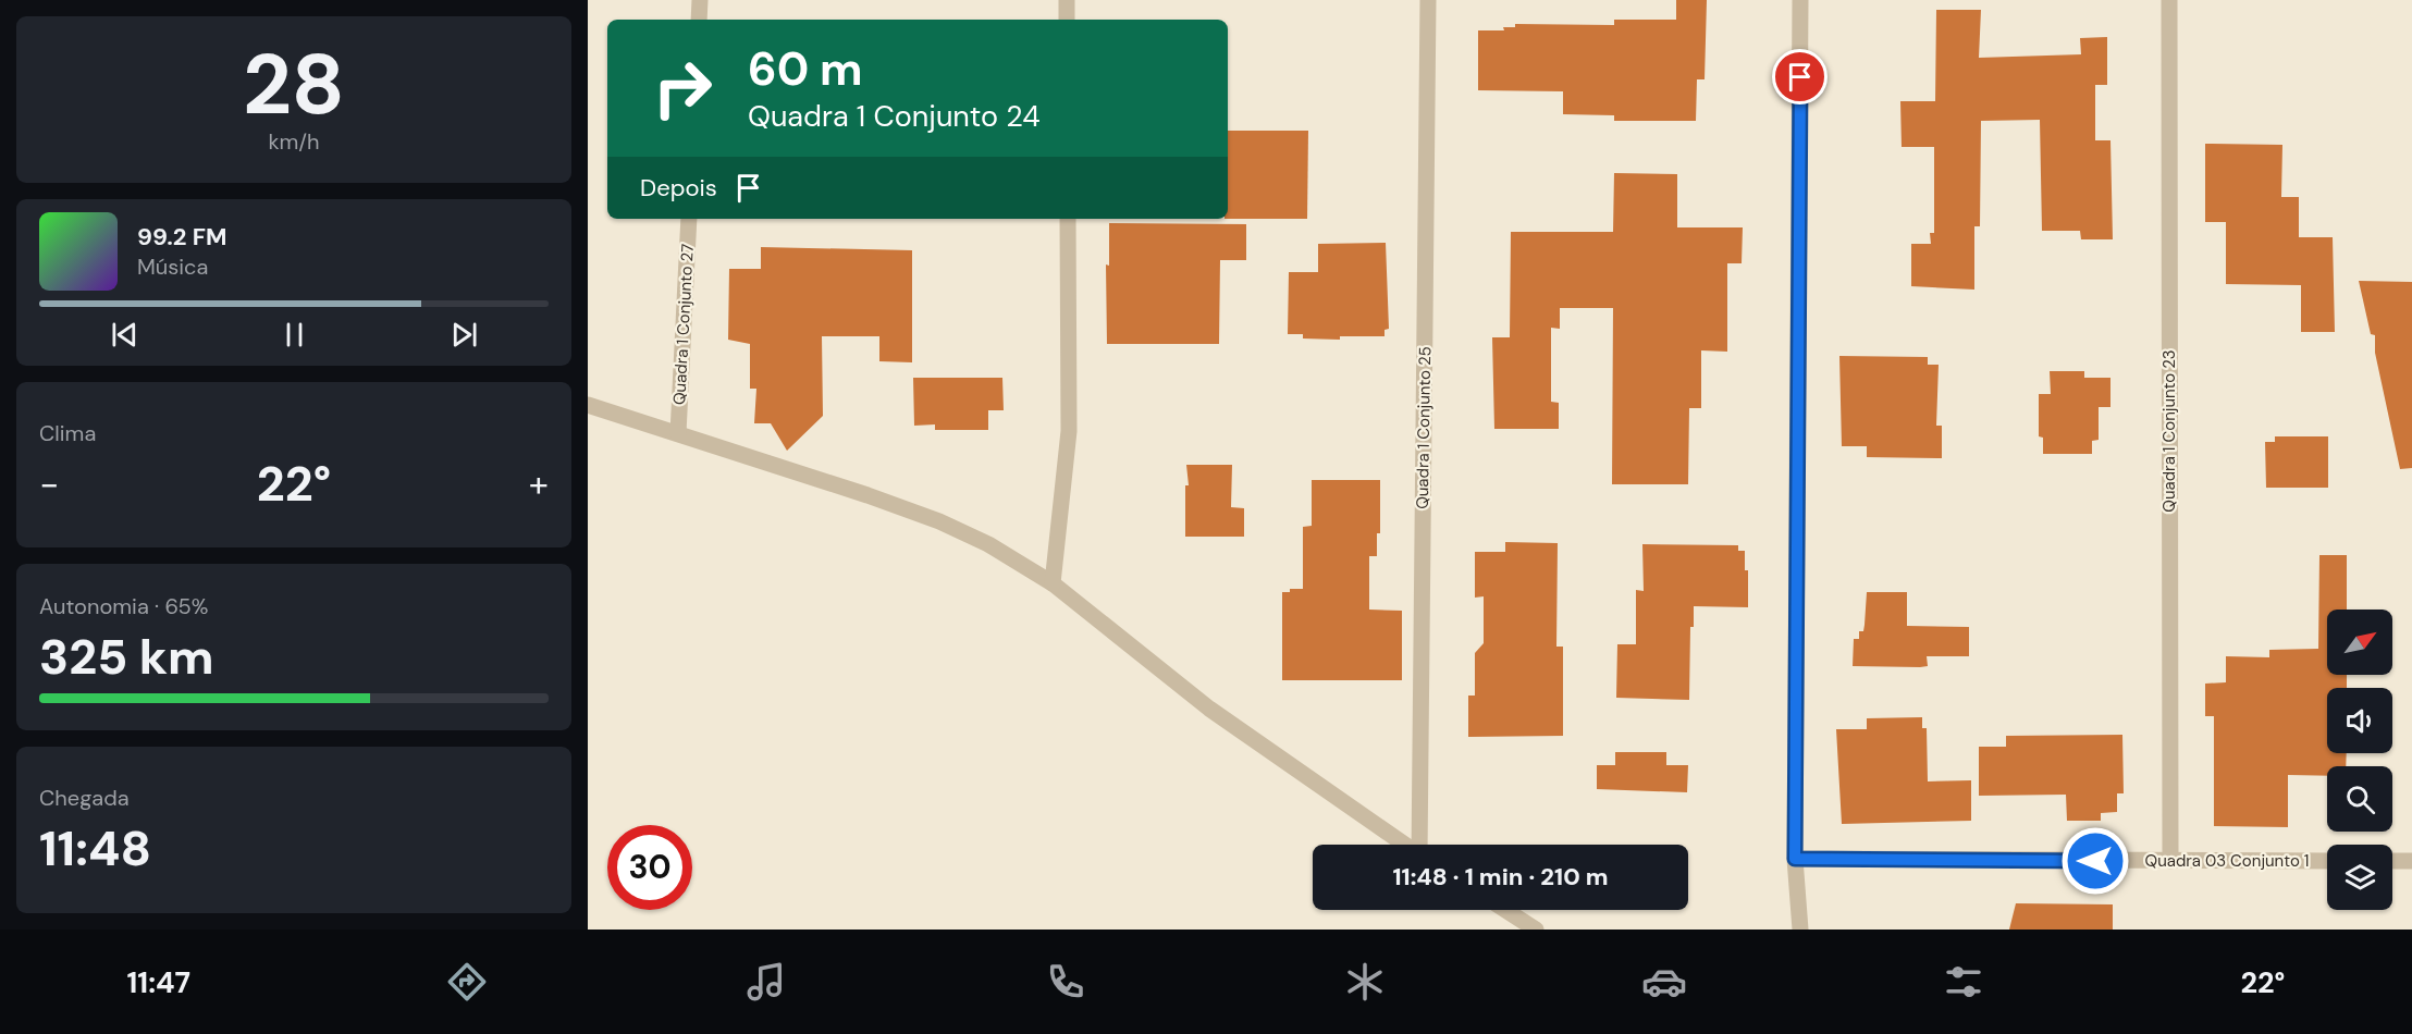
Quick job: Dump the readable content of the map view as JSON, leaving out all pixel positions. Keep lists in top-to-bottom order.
{
  "streets": {
    "street": [
      "Quadra 1 Conjunto 27",
      "Quadra 1 Conjunto 25",
      "Quadra 1 Conjunto 23",
      "Quadra 03 Conjunto 1"
    ]
  },
  "crossings": [
    ["Quadra 1 Conjunto 23", "Quadra 03 Conjunto 1"]
  ],
  "north": "top right",
  "page": {
    "tile": [
      ["28", "km/h"],
      "Clima",
      ["Autonomia · 65%", "325 km"],
      ["Chegada", "11:48"]
    ],
    "turn": ["60 m", "Quadra 1 Conjunto 24"],
    "then": "Depois",
    "song": ["99.2 FM", "Música"],
    "heat": ["−", "22°", "+"],
    "limit": "30",
    "trip": "11:48 · 1 min · 210 m",
    "tabs": ["11:47", "22°"]
  }
}
